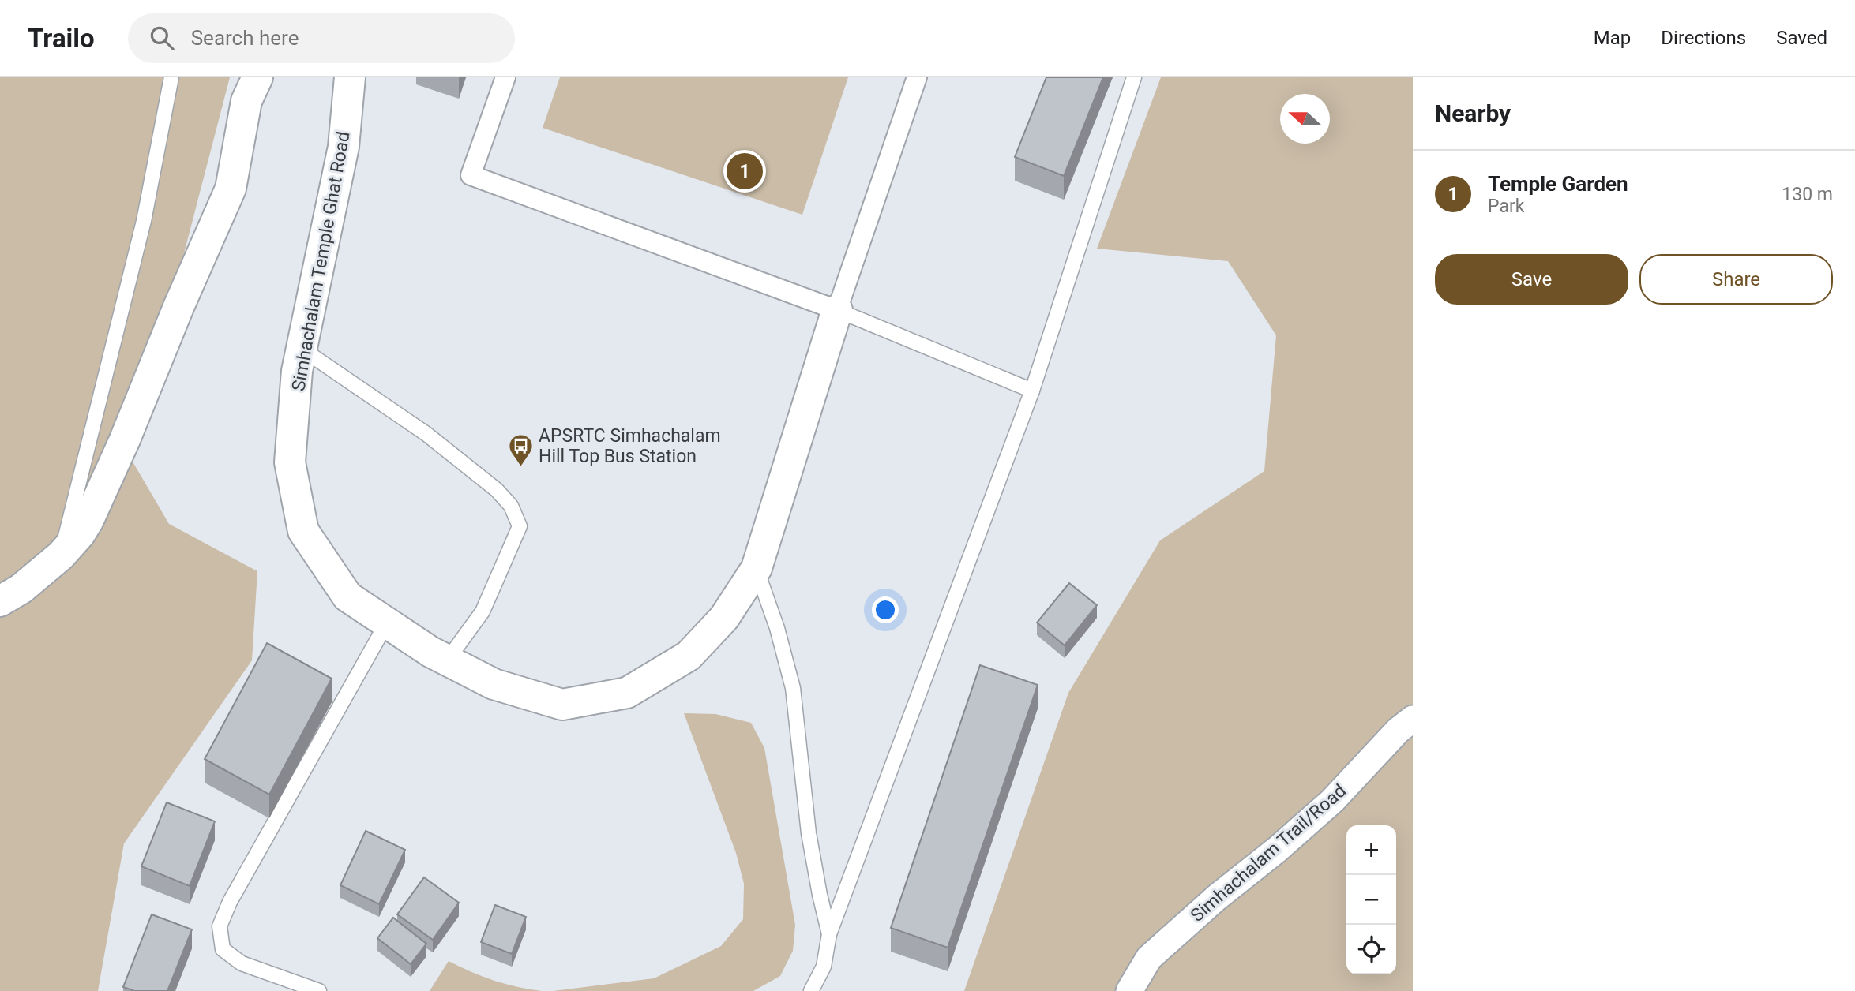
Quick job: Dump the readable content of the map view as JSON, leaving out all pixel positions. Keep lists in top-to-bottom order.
{
  "streets": {
    "street": ["Simhachalam Temple Ghat Road", "Simhachalam Trail/Road"]
  },
  "places": {
    "bus stop": ["APSRTC Simhachalam Hill Top Bus Station"]
  },
  "north": "left",
  "page": {
    "header": "Trailo",
    "search": "Search here",
    "nav": ["Map", "Directions", "Saved"],
    "heading": "Nearby",
    "list": [
      {
        "mark": "1",
        "name": "Temple Garden",
        "note": "Park",
        "value": "130 m"
      }
    ],
    "pins": "1",
    "buttons": ["Save", "Share"],
    "map_buttons": ["+", "−"]
  }
}
